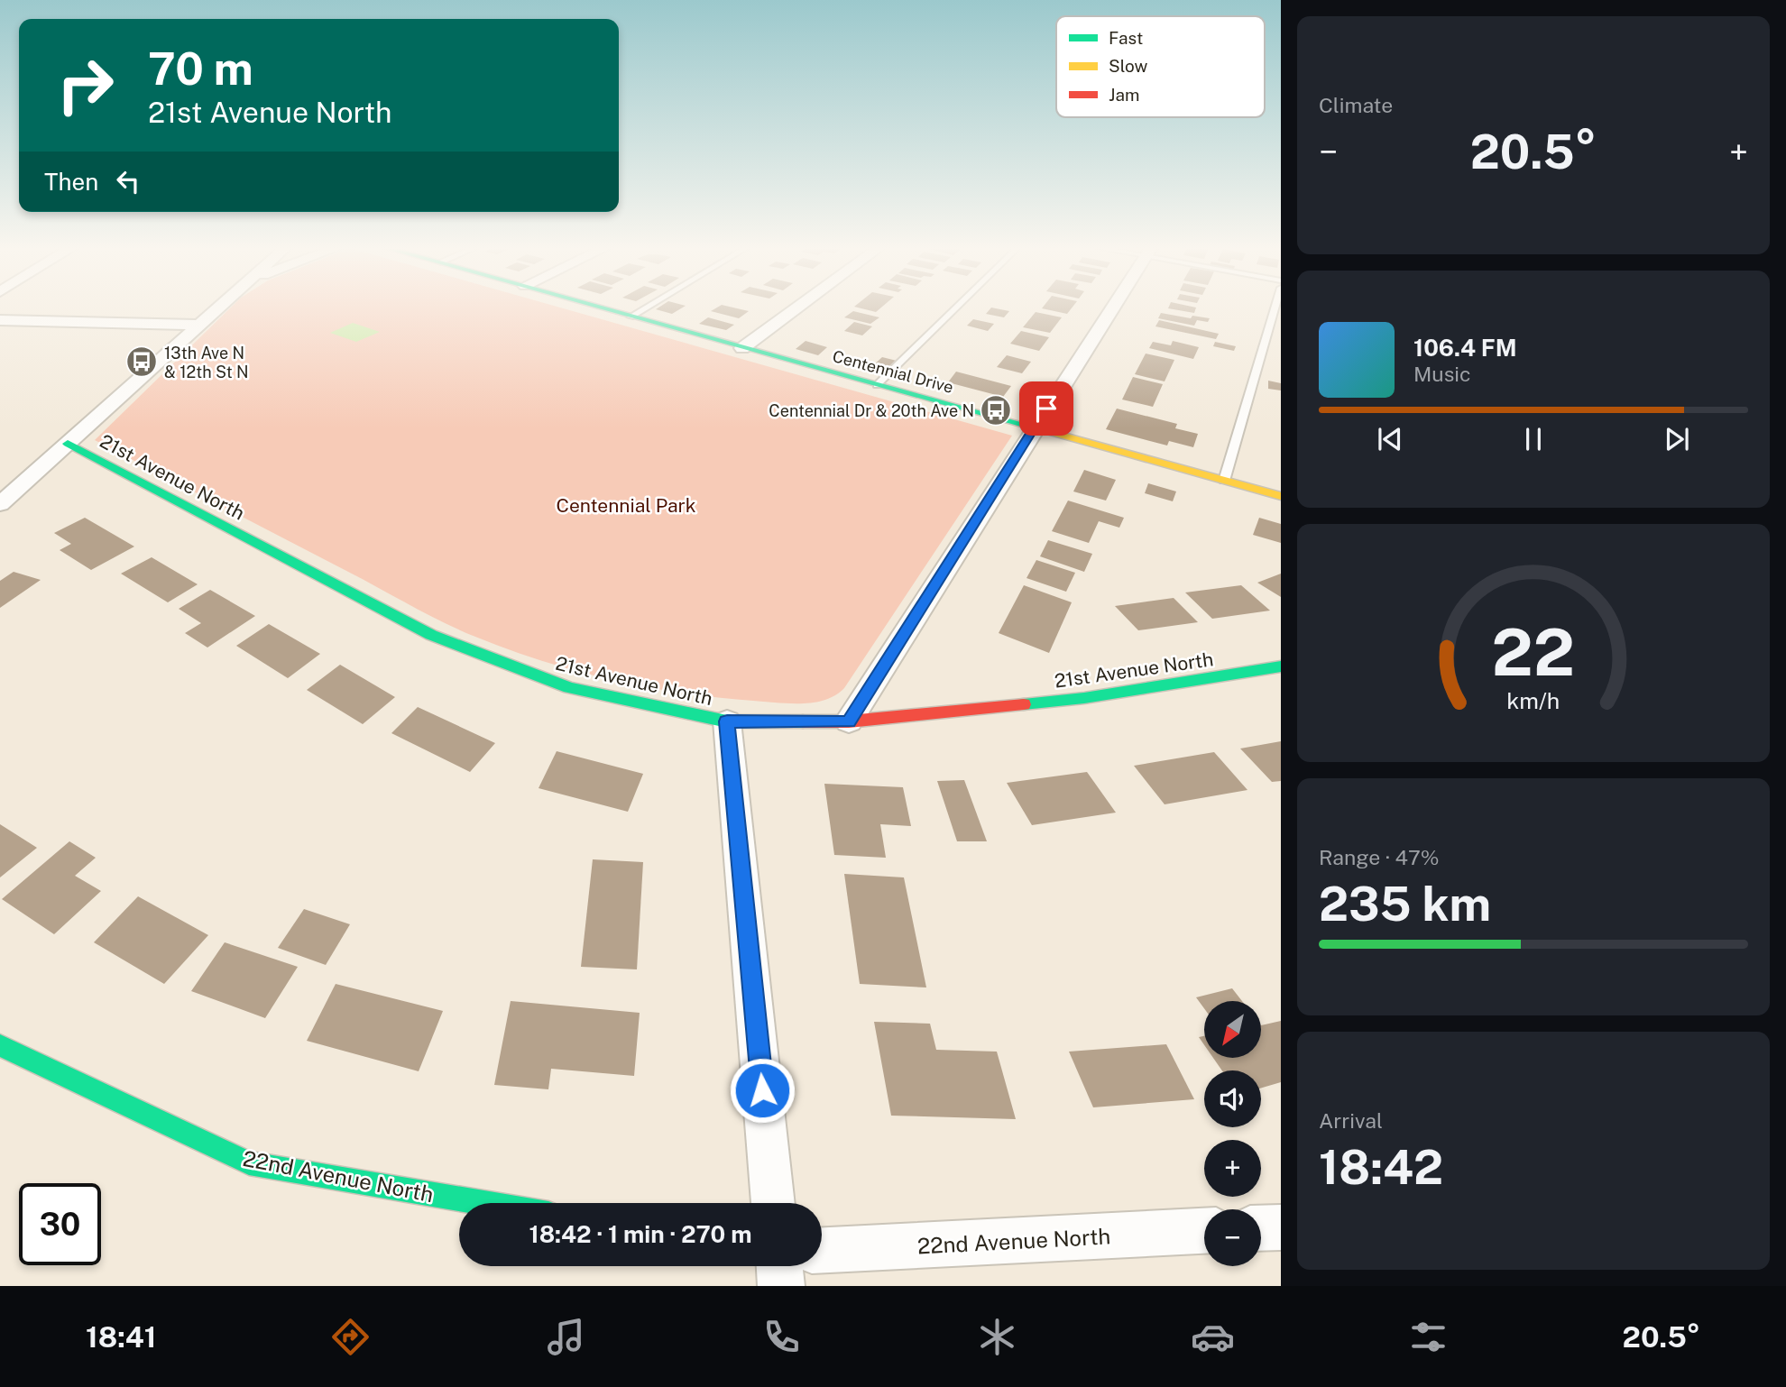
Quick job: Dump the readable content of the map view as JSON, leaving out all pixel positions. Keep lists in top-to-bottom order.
{
  "streets": {
    "street": ["Centennial Drive", "21st Avenue North", "22nd Avenue North"]
  },
  "parks": ["Centennial Park"],
  "places": {
    "bus stop": ["13th Ave N & 12th St N", "Centennial Dr & 20th Ave N"]
  },
  "legend": ["Fast", "Slow", "Jam"],
  "north": "bottom left",
  "page": {
    "tile": [
      "Climate",
      ["Range · 47%", "235 km"],
      ["Arrival", "18:42"]
    ],
    "turn": ["70 m", "21st Avenue North"],
    "heat": ["−", "20.5°", "+"],
    "then": "Then",
    "song": ["106.4 FM", "Music"],
    "map_buttons": ["+", "−"],
    "limit": "30",
    "trip": "18:42 · 1 min · 270 m",
    "tabs": ["18:41", "20.5°"],
    "gauge": ["22", "km/h"]
  }
}
